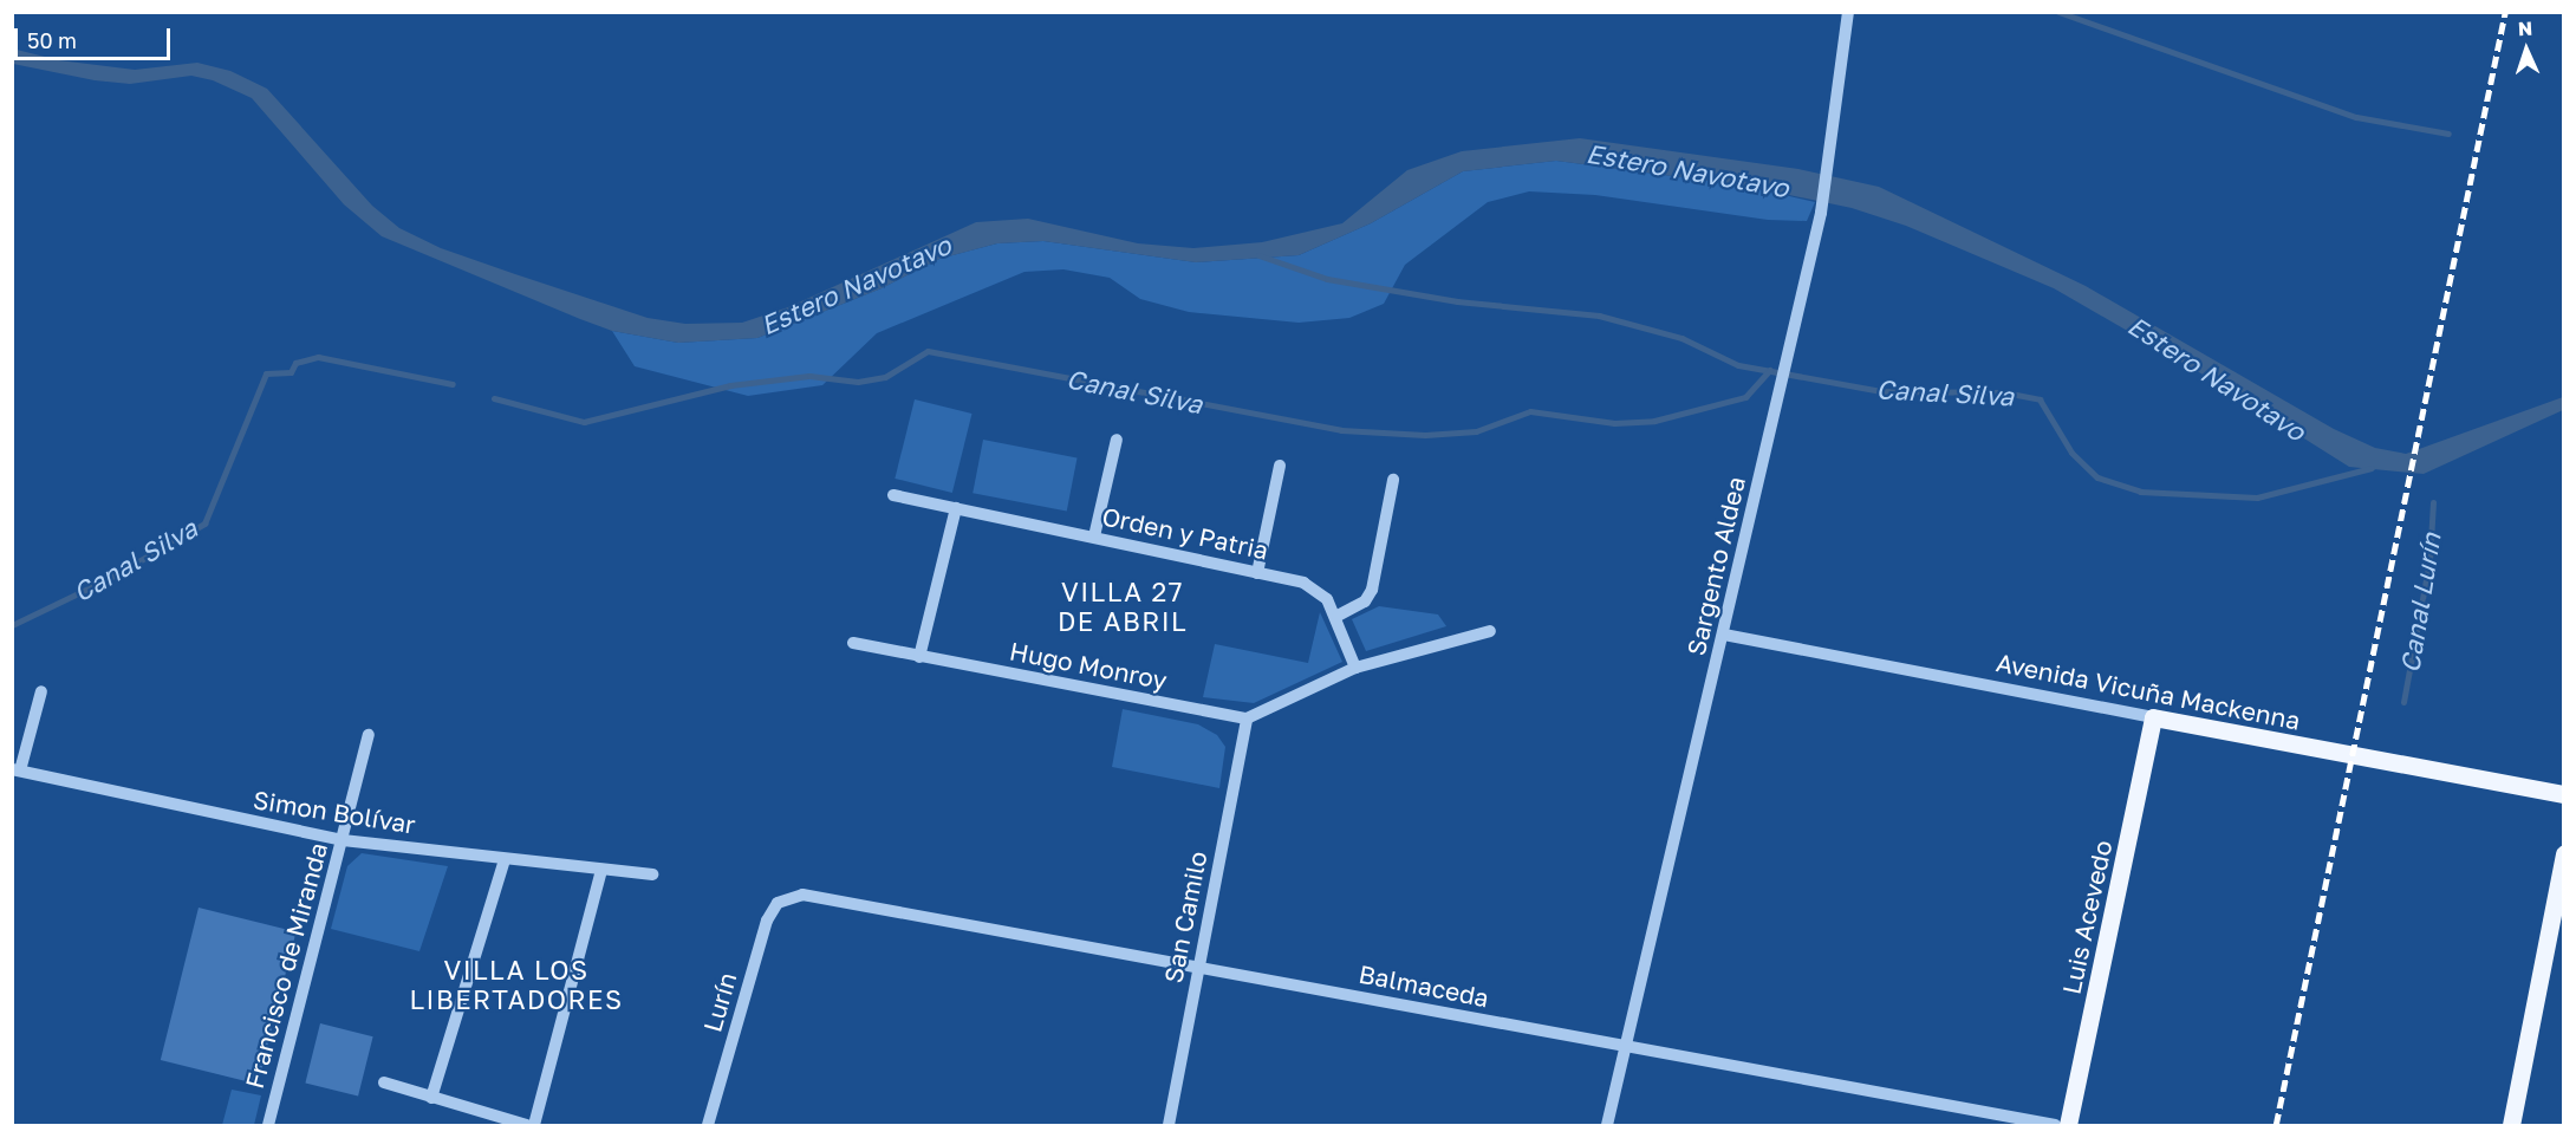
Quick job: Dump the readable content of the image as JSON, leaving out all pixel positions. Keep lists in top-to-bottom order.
{
  "streets": {
    "main road": ["Avenida Vicuña Mackenna", "Luis Acevedo"],
    "street": [
      "Orden y Patria",
      "Sargento Aldea",
      "Hugo Monroy",
      "Simon Bolívar",
      "San Camilo",
      "Francisco de Miranda",
      "Balmaceda",
      "Lurín"
    ]
  },
  "crossings": [
    ["Sargento Aldea", "Avenida Vicuña Mackenna"],
    ["Sargento Aldea", "Balmaceda"],
    ["Hugo Monroy", "San Camilo"],
    ["Avenida Vicuña Mackenna", "Luis Acevedo"],
    ["Simon Bolívar", "Francisco de Miranda"],
    ["San Camilo", "Balmaceda"],
    ["Balmaceda", "Lurín"]
  ],
  "districts": ["VILLA 27 DE ABRIL", "VILLA LOS LIBERTADORES"],
  "water": ["Estero Navotavo", "Canal Silva", "Canal Lurín"],
  "scale_bar": "50 m",
  "north": "top"
}
